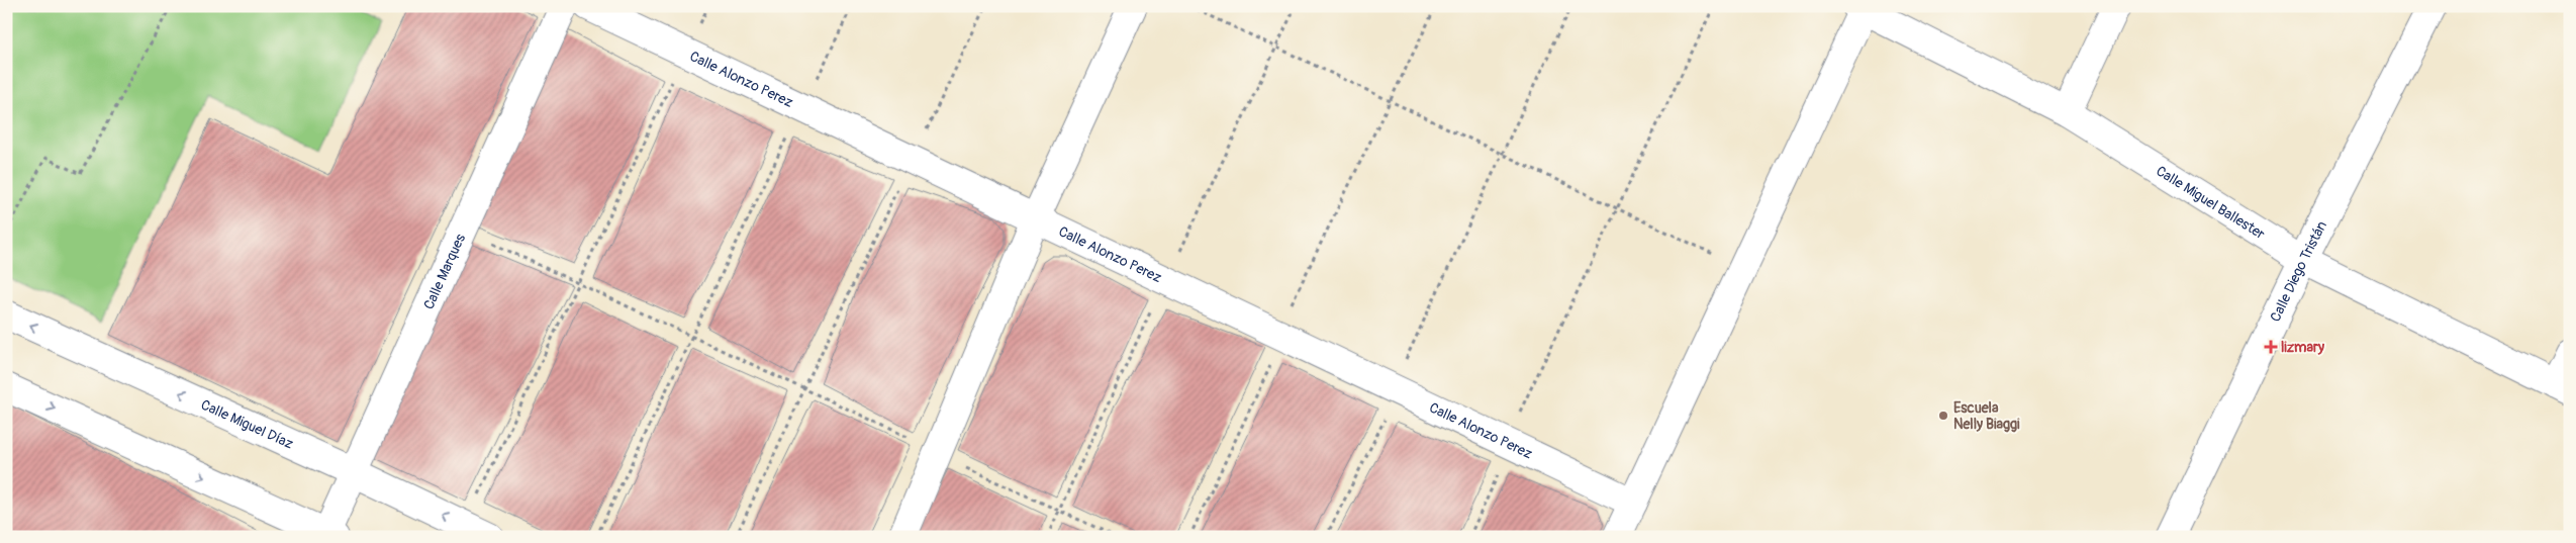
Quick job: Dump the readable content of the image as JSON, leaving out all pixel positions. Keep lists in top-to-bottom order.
{
  "streets": {
    "street": [
      "Calle Alonzo Perez",
      "Calle Miguel Ballester",
      "Calle Diego Tristán",
      "Calle Marques",
      "Calle Miguel Díaz"
    ]
  },
  "crossings": [
    ["Calle Miguel Ballester", "Calle Diego Tristán"],
    ["Calle Marques", "Calle Miguel Díaz"]
  ],
  "places": {
    "health": ["lizmary"],
    "other": ["Escuela Nelly Biaggi"]
  }
}
